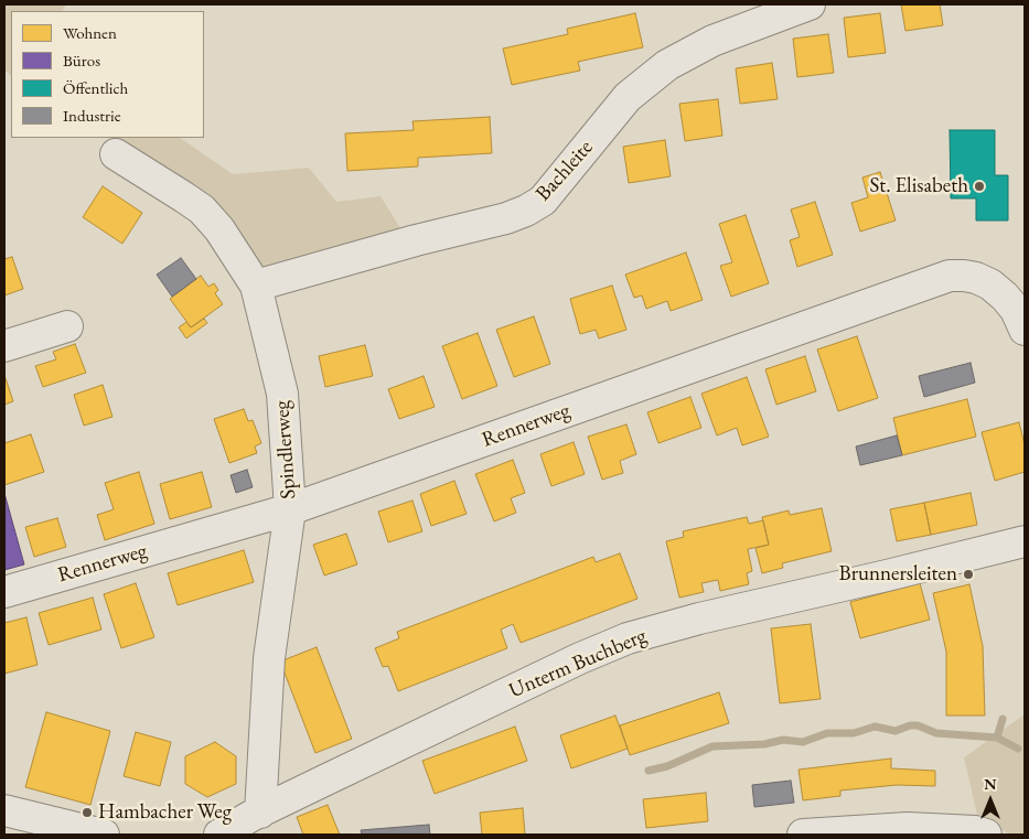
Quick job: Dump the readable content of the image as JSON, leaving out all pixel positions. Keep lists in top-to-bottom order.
{
  "streets": {
    "street": [
      "Bachleite",
      "Rennerweg",
      "Spindlerweg",
      "Unterm Buchberg"
    ]
  },
  "crossings": [
    ["Bachleite", "Spindlerweg"],
    ["Rennerweg", "Spindlerweg"],
    ["Spindlerweg", "Unterm Buchberg"]
  ],
  "places": ["St. Elisabeth", "Brunnersleiten", "Hambacher Weg"],
  "legend": [
    "Wohnen",
    "Büros",
    "Öffentlich",
    "Industrie"
  ],
  "north": "top"
}
